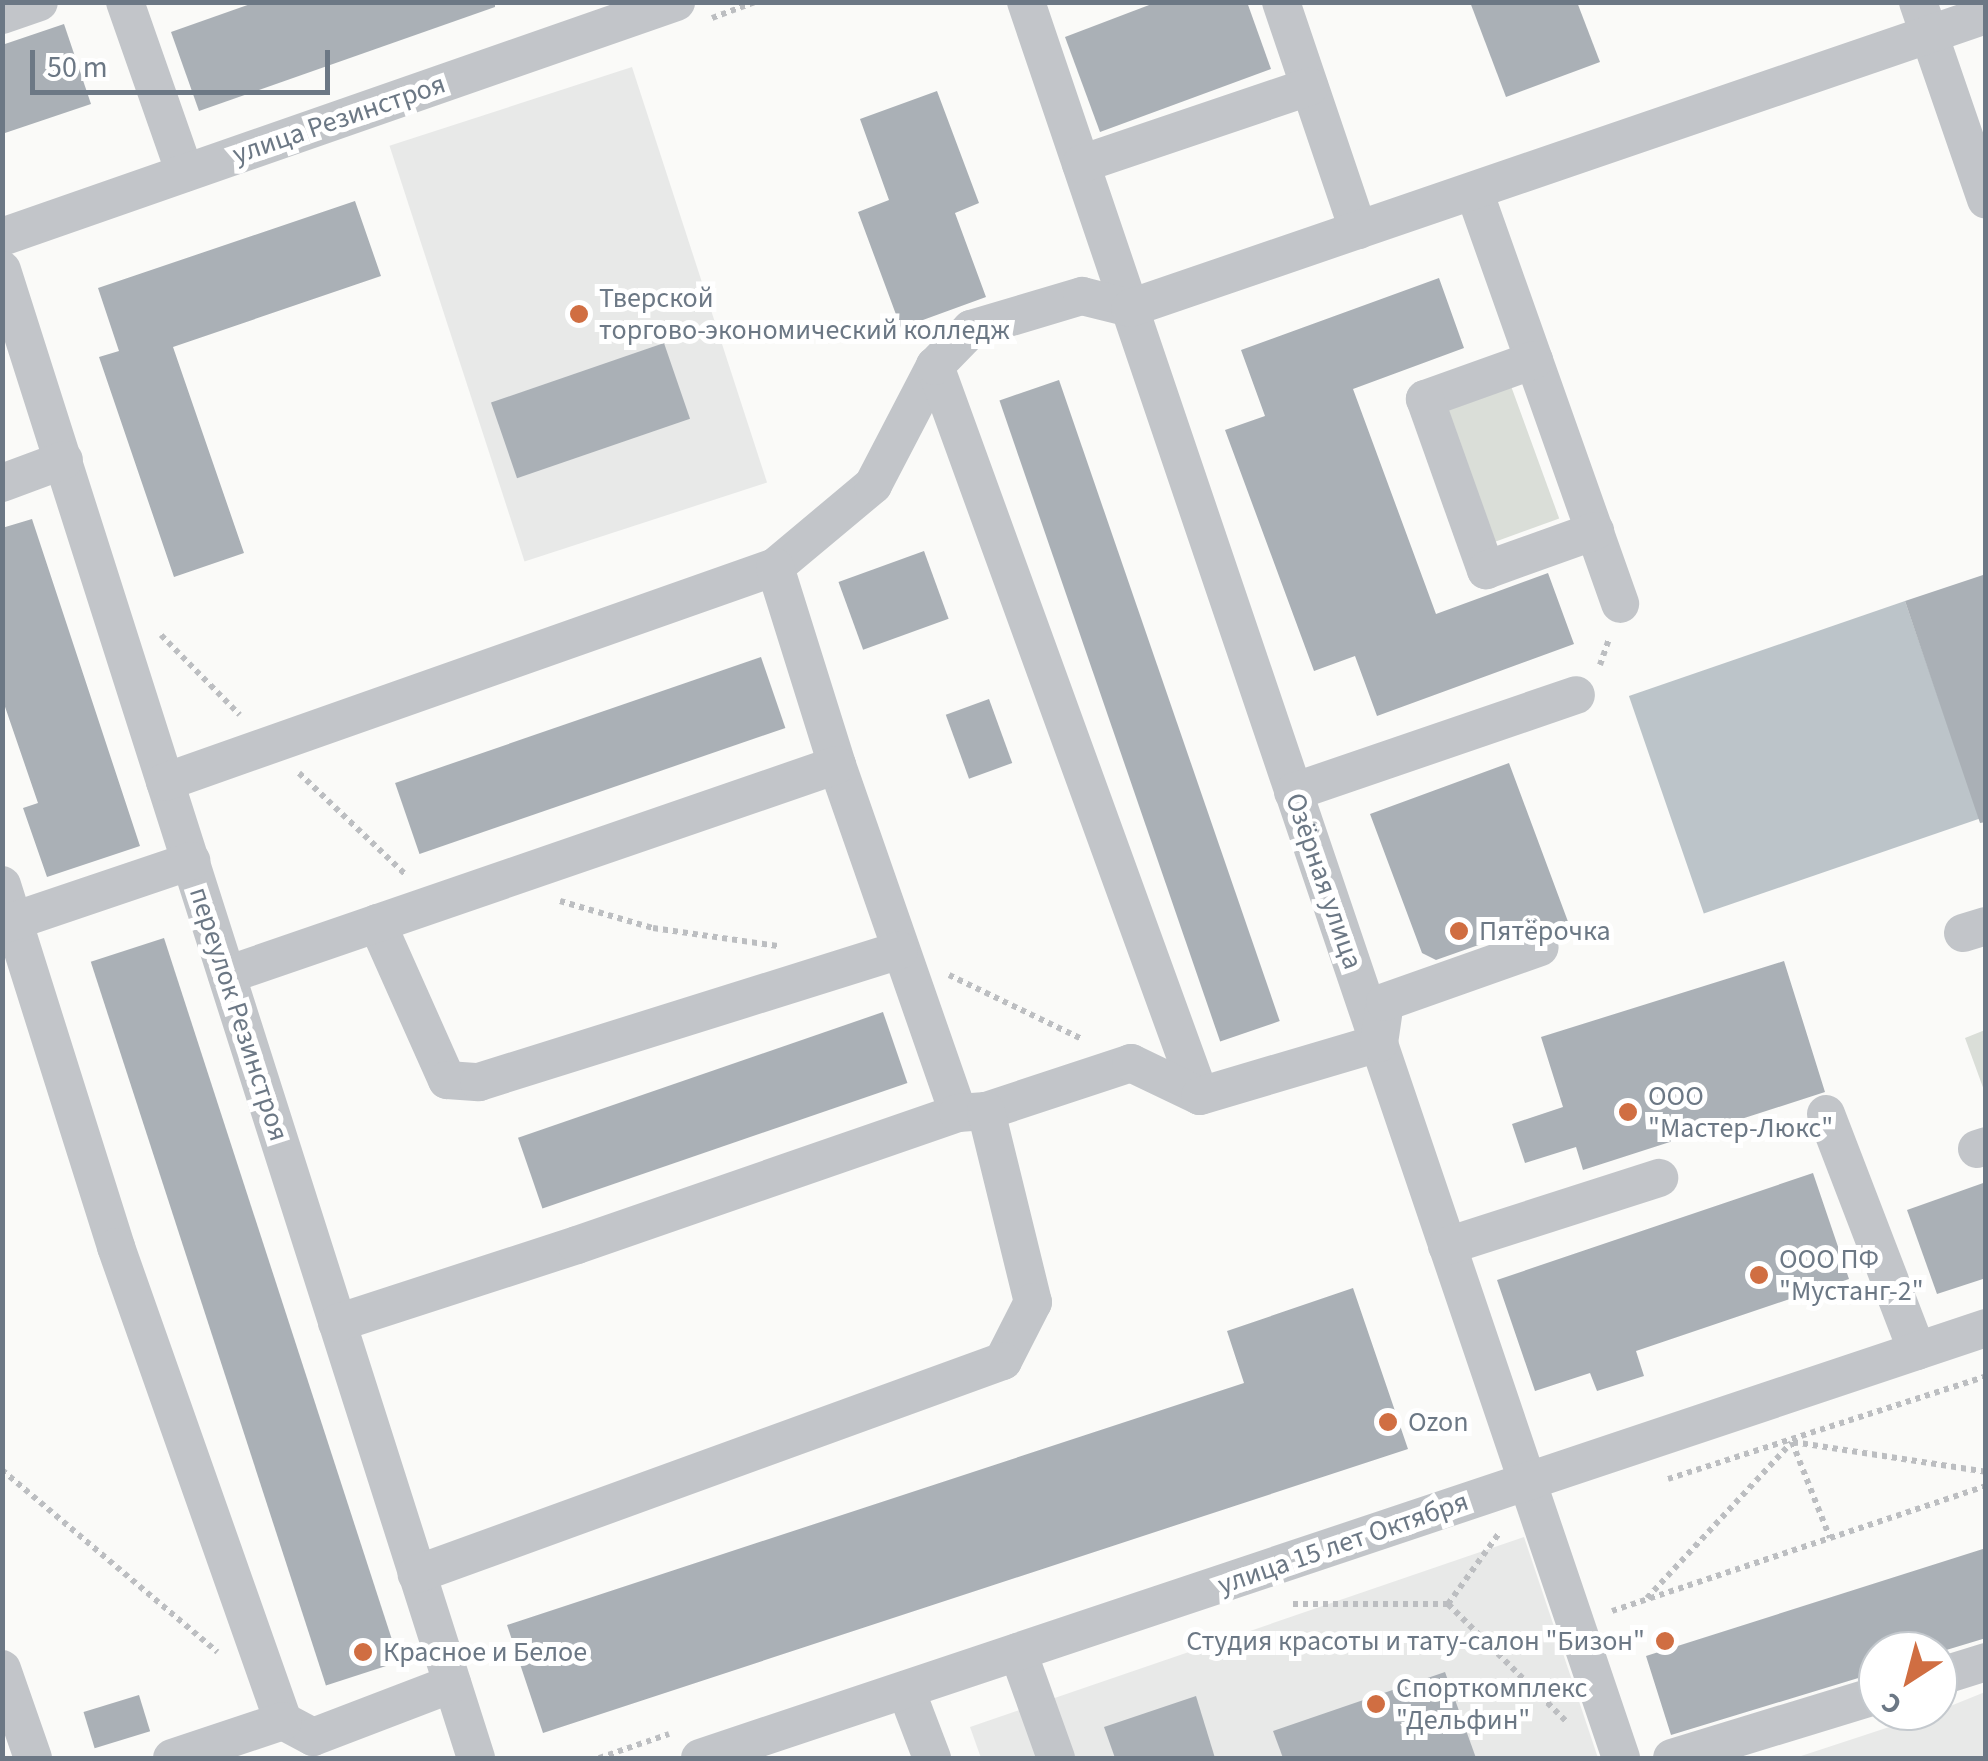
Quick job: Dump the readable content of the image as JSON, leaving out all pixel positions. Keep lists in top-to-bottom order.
{
  "streets": {
    "street": [
      "улица Резинстроя",
      "Озёрная улица",
      "переулок Резинстроя",
      "улица 15 лет Октября"
    ]
  },
  "crossings": [
    ["Озёрная улица", "улица 15 лет Октября"]
  ],
  "places": [
    "Тверской торгово-экономический колледж",
    "Пятёрочка",
    "ООО \"Мастер-Люкс\"",
    "ООО ПФ \"Мустанг-2\"",
    "Ozon",
    "Студия красоты и тату-салон \"Бизон\"",
    "Красное и Белое",
    "Спорткомплекс \"Дельфин\""
  ],
  "scale_bar": "50 m",
  "north": "bottom left"
}
